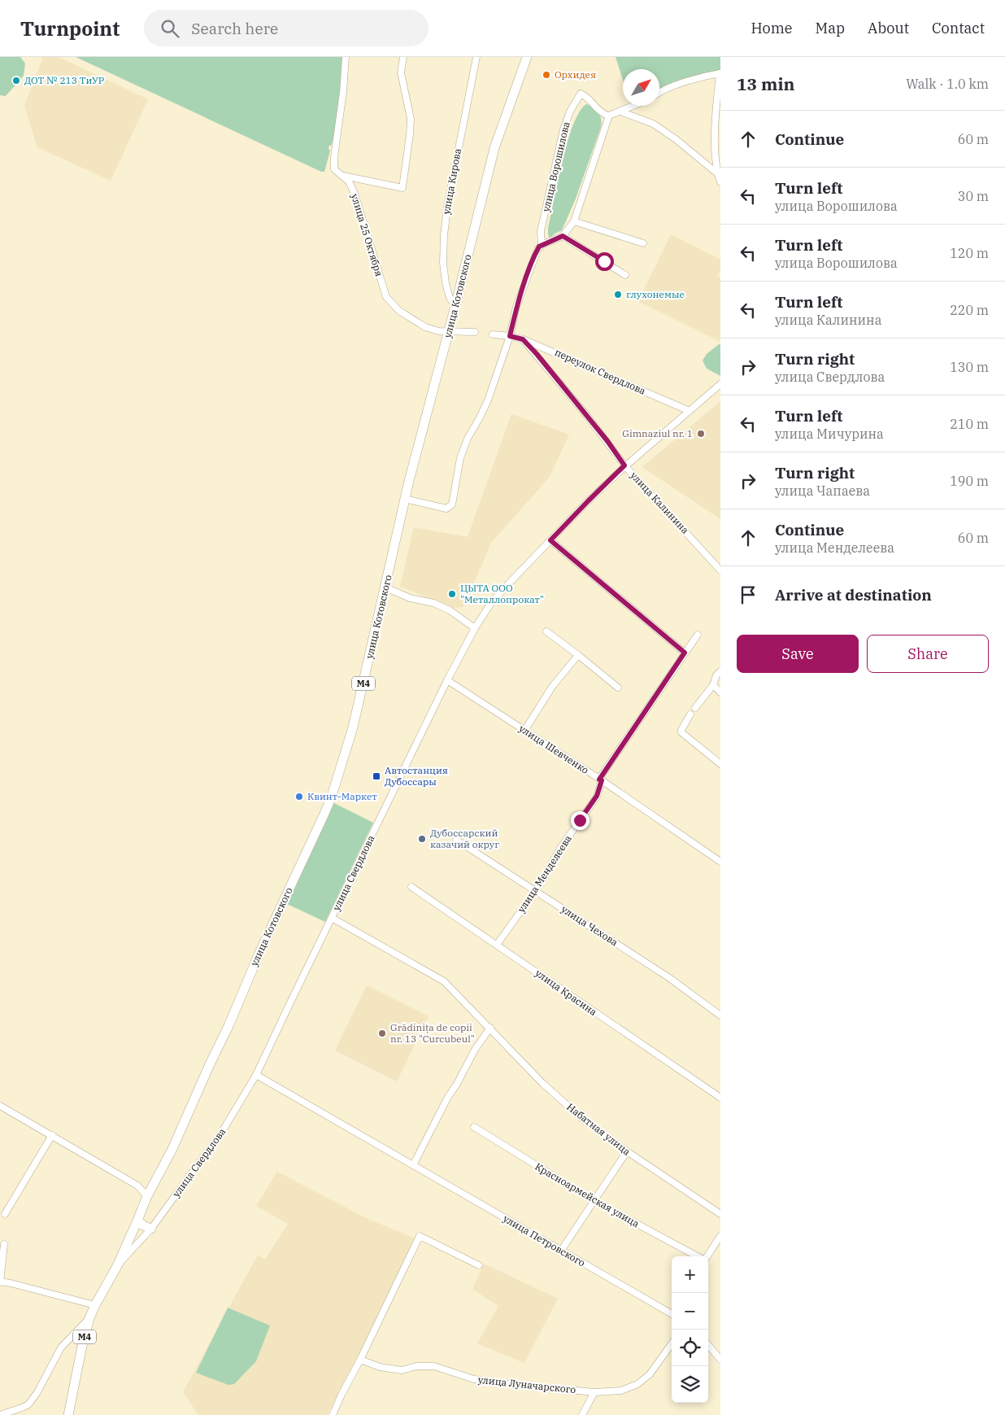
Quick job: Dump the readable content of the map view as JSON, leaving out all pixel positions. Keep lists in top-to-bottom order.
{
  "streets": {
    "highway": ["улица Котовского", "M4", "улица Свердлова"],
    "street": [
      "улица Ворошилова",
      "улица Кирова",
      "улица 25 Октября",
      "переулок Свердлова",
      "улица Калинина",
      "улица Шевченко",
      "улица Менделеева",
      "улица Чехова",
      "улица Красина",
      "Набатная улица",
      "Красноармейская улица",
      "улица Петровского",
      "улица Луначарского"
    ]
  },
  "crossings": [
    ["улица Ворошилова", "улица Котовского"],
    ["улица Ворошилова", "переулок Свердлова"],
    ["улица Кирова", "улица Котовского"],
    ["улица 25 Октября", "улица Котовского"],
    ["улица Котовского", "улица Свердлова"],
    ["переулок Свердлова", "улица Калинина"],
    ["переулок Свердлова", "улица Свердлова"],
    ["улица Калинина", "улица Свердлова"],
    ["улица Шевченко", "улица Свердлова"],
    ["улица Шевченко", "улица Менделеева"],
    ["улица Свердлова", "Набатная улица"],
    ["улица Свердлова", "улица Петровского"],
    ["улица Менделеева", "улица Чехова"],
    ["улица Менделеева", "улица Красина"]
  ],
  "places": {
    "other": [
      "Орхидея",
      "ДОТ № 213 ТиУР",
      "глухонемые",
      "Gimnaziul nr. 1",
      "ЦЫТА ООО \"Металлопрокат\"",
      "Квинт-Маркет",
      "Дубоссарский казачий округ",
      "Grădinița de copii nr. 13 \"Curcubeul\""
    ],
    "transit": ["Автостанция Дубоссары"]
  },
  "north": "top right",
  "page": {
    "header": "Turnpoint",
    "search": "Search here",
    "nav": [
      "Home",
      "Map",
      "About",
      "Contact"
    ],
    "heading": ["13 min", "Walk · 1.0 km"],
    "list": [
      ["Continue", "60 m"],
      ["Turn left", "улица Ворошилова", "30 m"],
      ["Turn left", "улица Ворошилова", "120 m"],
      ["Turn left", "улица Калинина", "220 m"],
      ["Turn right", "улица Свердлова", "130 m"],
      ["Turn left", "улица Мичурина", "210 m"],
      ["Turn right", "улица Чапаева", "190 m"],
      ["Continue", "улица Менделеева", "60 m"],
      "Arrive at destination"
    ],
    "buttons": ["Save", "Share"],
    "map_buttons": ["+", "−"]
  }
}
